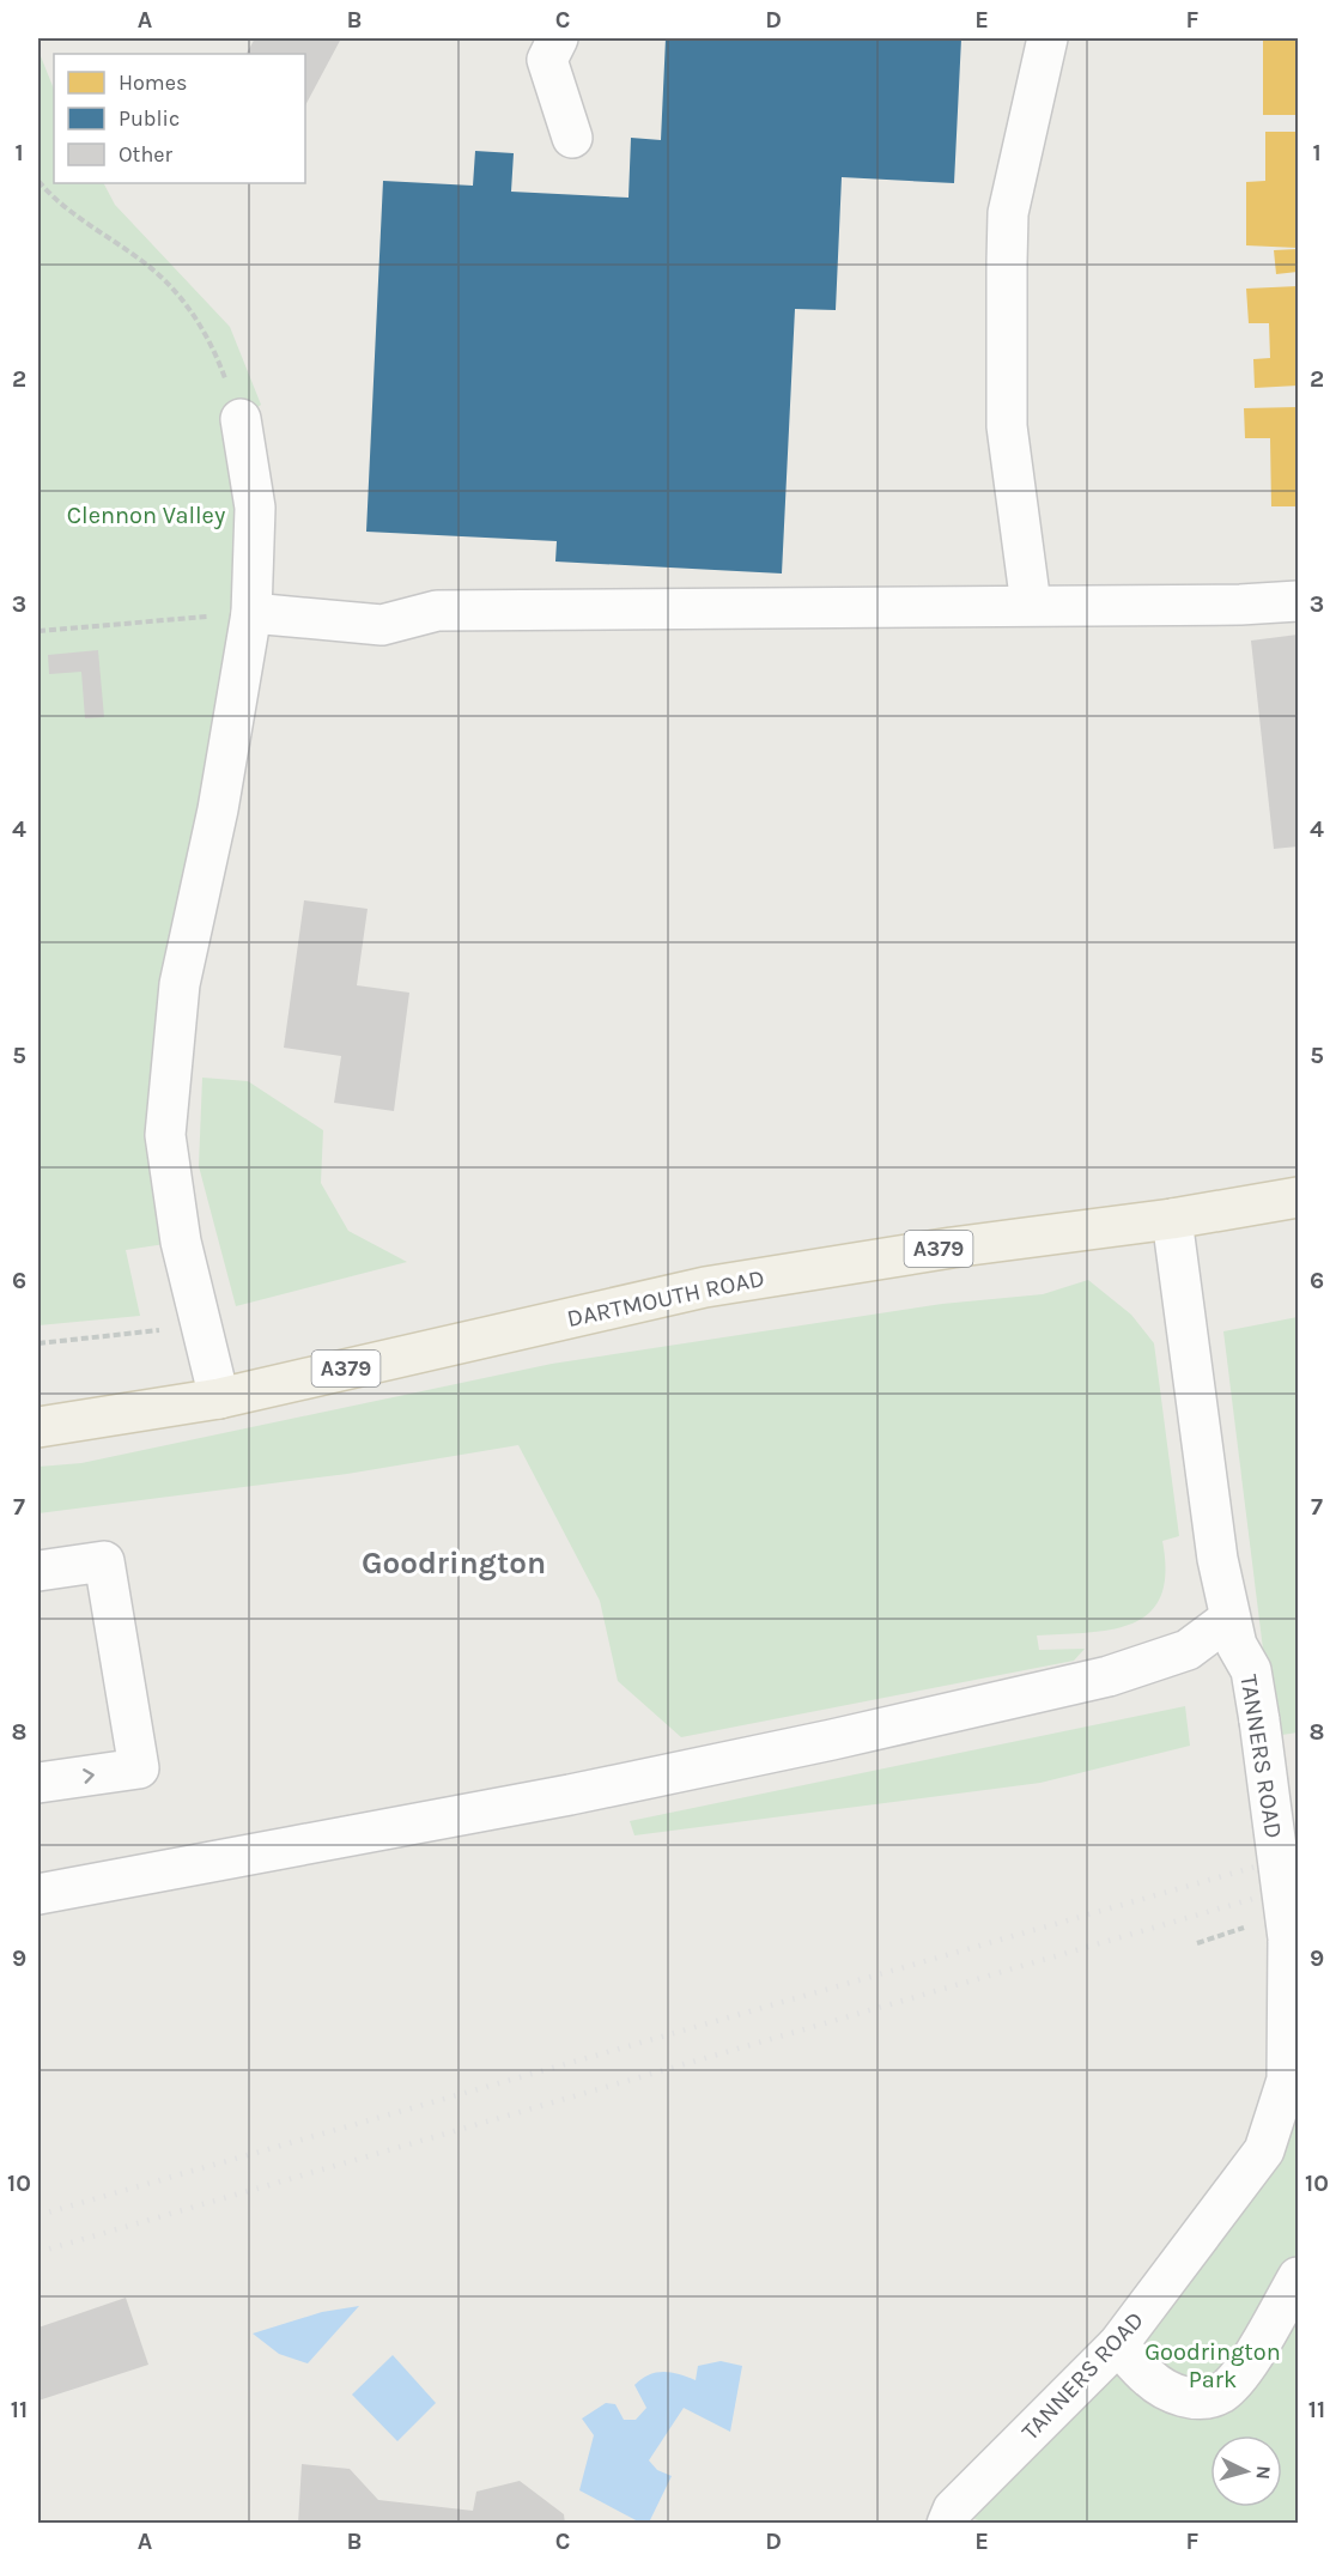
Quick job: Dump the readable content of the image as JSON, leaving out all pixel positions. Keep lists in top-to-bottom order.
{
  "streets": {
    "main road": ["A379", "DARTMOUTH ROAD"],
    "street": ["TANNERS ROAD"]
  },
  "crossings": [
    ["DARTMOUTH ROAD", "TANNERS ROAD"]
  ],
  "districts": ["Goodrington"],
  "parks": ["Clennon Valley", "Goodrington Park"],
  "legend": ["Homes", "Public", "Other"],
  "north": "right",
  "grid": {
    "columns": [
      "A",
      "B",
      "C",
      "D",
      "E",
      "F"
    ],
    "rows": [
      "1",
      "2",
      "3",
      "4",
      "5",
      "6",
      "7",
      "8",
      "9",
      "10",
      "11"
    ]
  }
}
